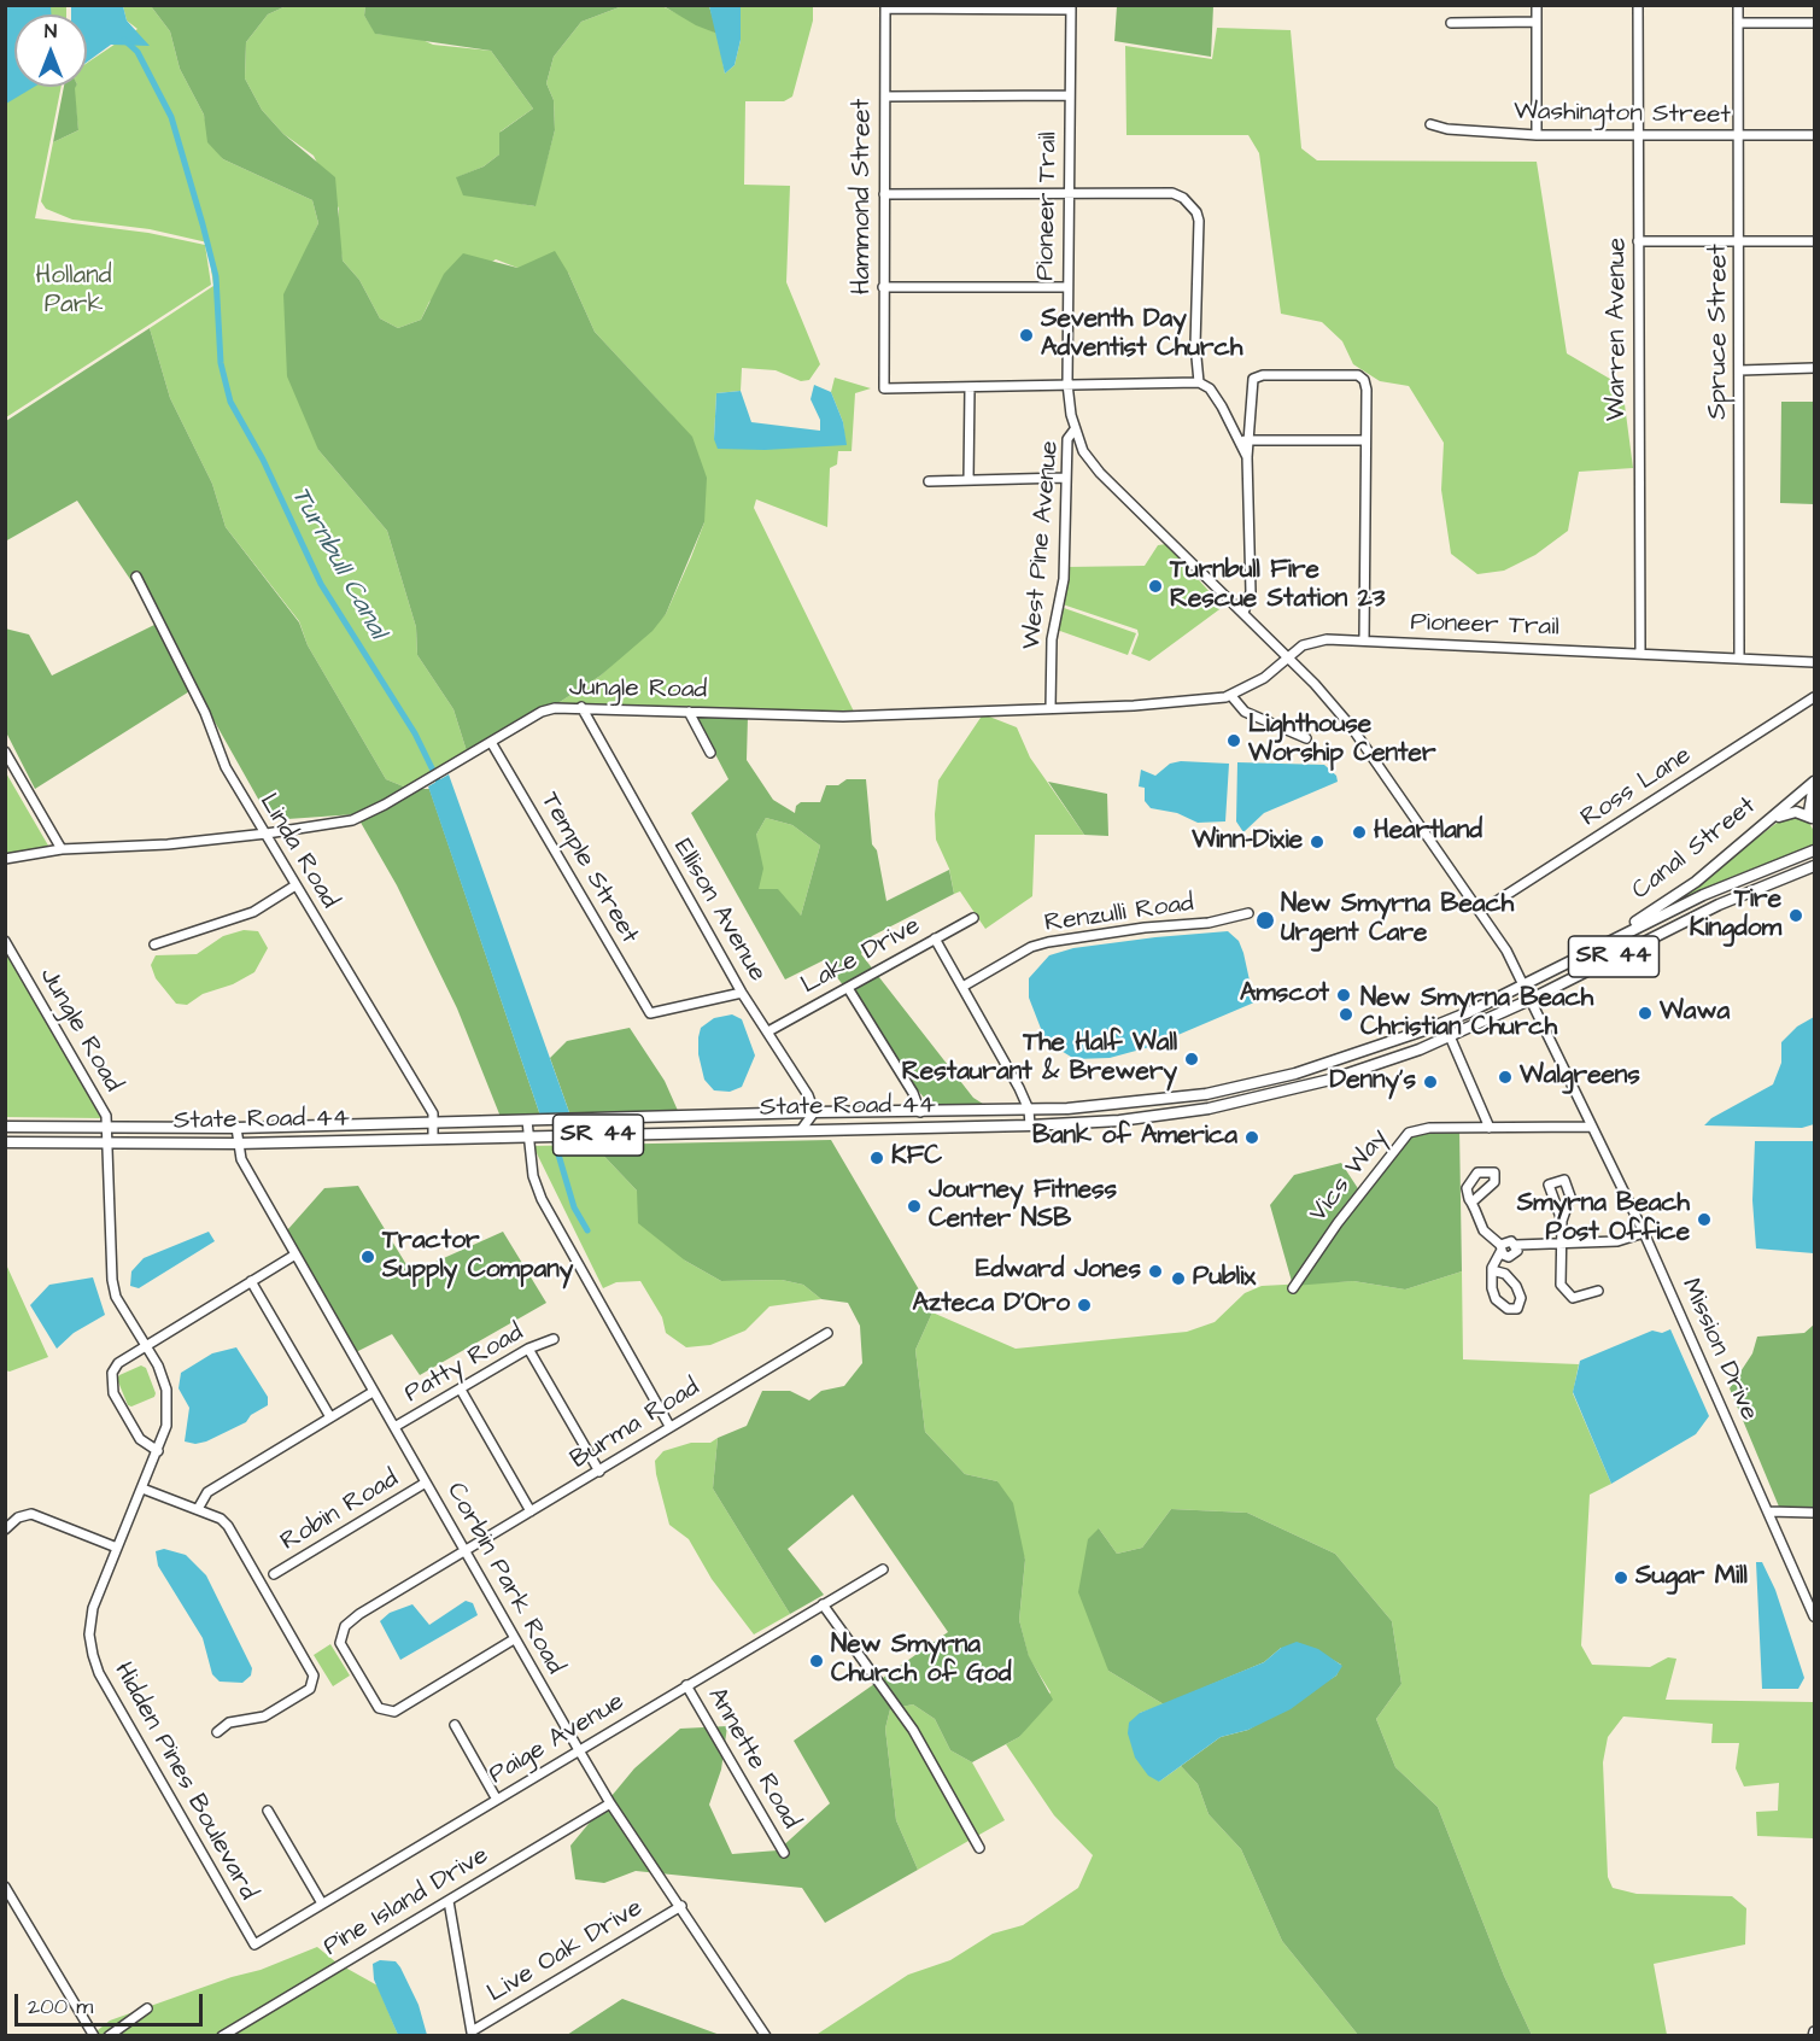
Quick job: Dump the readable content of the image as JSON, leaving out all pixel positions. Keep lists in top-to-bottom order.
{
  "streets": {
    "main road": ["Canal Street", "SR 44", "State Road 44"],
    "street": [
      "Washington Street",
      "Hammond Street",
      "Pioneer Trail",
      "Warren Avenue",
      "Spruce Street",
      "West Pine Avenue",
      "Jungle Road",
      "Ross Lane",
      "Linda Road",
      "Temple Street",
      "Ellison Avenue",
      "Renzulli Road",
      "Lake Drive",
      "Vics Way",
      "Mission Drive",
      "Patty Road",
      "Burma Road",
      "Robin Road",
      "Corbin Park Road",
      "Paige Avenue",
      "Annette Road",
      "Hidden Pines Boulevard",
      "Pine Island Drive",
      "Live Oak Drive"
    ]
  },
  "crossings": [
    ["Washington Street", "Warren Avenue"],
    ["Washington Street", "Spruce Street"],
    ["Pioneer Trail", "Warren Avenue"],
    ["Pioneer Trail", "Spruce Street"],
    ["Pioneer Trail", "West Pine Avenue"],
    ["Pioneer Trail", "Jungle Road"],
    ["Pioneer Trail", "Mission Drive"],
    ["West Pine Avenue", "Jungle Road"],
    ["Jungle Road", "Linda Road"],
    ["Jungle Road", "Temple Street"],
    ["Jungle Road", "Ellison Avenue"],
    ["Jungle Road", "State Road 44"],
    ["Jungle Road", "Mission Drive"],
    ["Jungle Road", "Hidden Pines Boulevard"],
    ["Ross Lane", "Mission Drive"],
    ["Canal Street", "SR 44"],
    ["Canal Street", "State Road 44"],
    ["Linda Road", "State Road 44"],
    ["Temple Street", "Ellison Avenue"],
    ["Ellison Avenue", "Lake Drive"],
    ["Ellison Avenue", "State Road 44"],
    ["SR 44", "State Road 44"],
    ["State Road 44", "Mission Drive"],
    ["State Road 44", "Corbin Park Road"],
    ["State Road 44", "Hidden Pines Boulevard"],
    ["Vics Way", "Mission Drive"],
    ["Patty Road", "Corbin Park Road"],
    ["Burma Road", "Corbin Park Road"],
    ["Robin Road", "Corbin Park Road"],
    ["Corbin Park Road", "Paige Avenue"],
    ["Corbin Park Road", "Pine Island Drive"],
    ["Corbin Park Road", "Live Oak Drive"],
    ["Paige Avenue", "Annette Road"],
    ["Paige Avenue", "Hidden Pines Boulevard"]
  ],
  "water": ["Turnbull Canal"],
  "parks": ["Holland Park"],
  "places": [
    "Seventh Day Adventist Church",
    "Turnbull Fire Rescue Station 23",
    "Lighthouse Worship Center",
    "Heartland",
    "Winn-Dixie",
    "Tire Kingdom",
    "New Smyrna Beach Urgent Care",
    "Amscot",
    "Wawa",
    "New Smyrna Beach Christian Church",
    "The Half Wall Restaurant & Brewery",
    "Walgreens",
    "Denny's",
    "Bank of America",
    "KFC",
    "Journey Fitness Center NSB",
    "Smyrna Beach Post Office",
    "Tractor Supply Company",
    "Edward Jones",
    "Publix",
    "Azteca D'Oro",
    "Sugar Mill",
    "New Smyrna Church of God"
  ],
  "scale_bar": "200 m",
  "north": "top"
}
